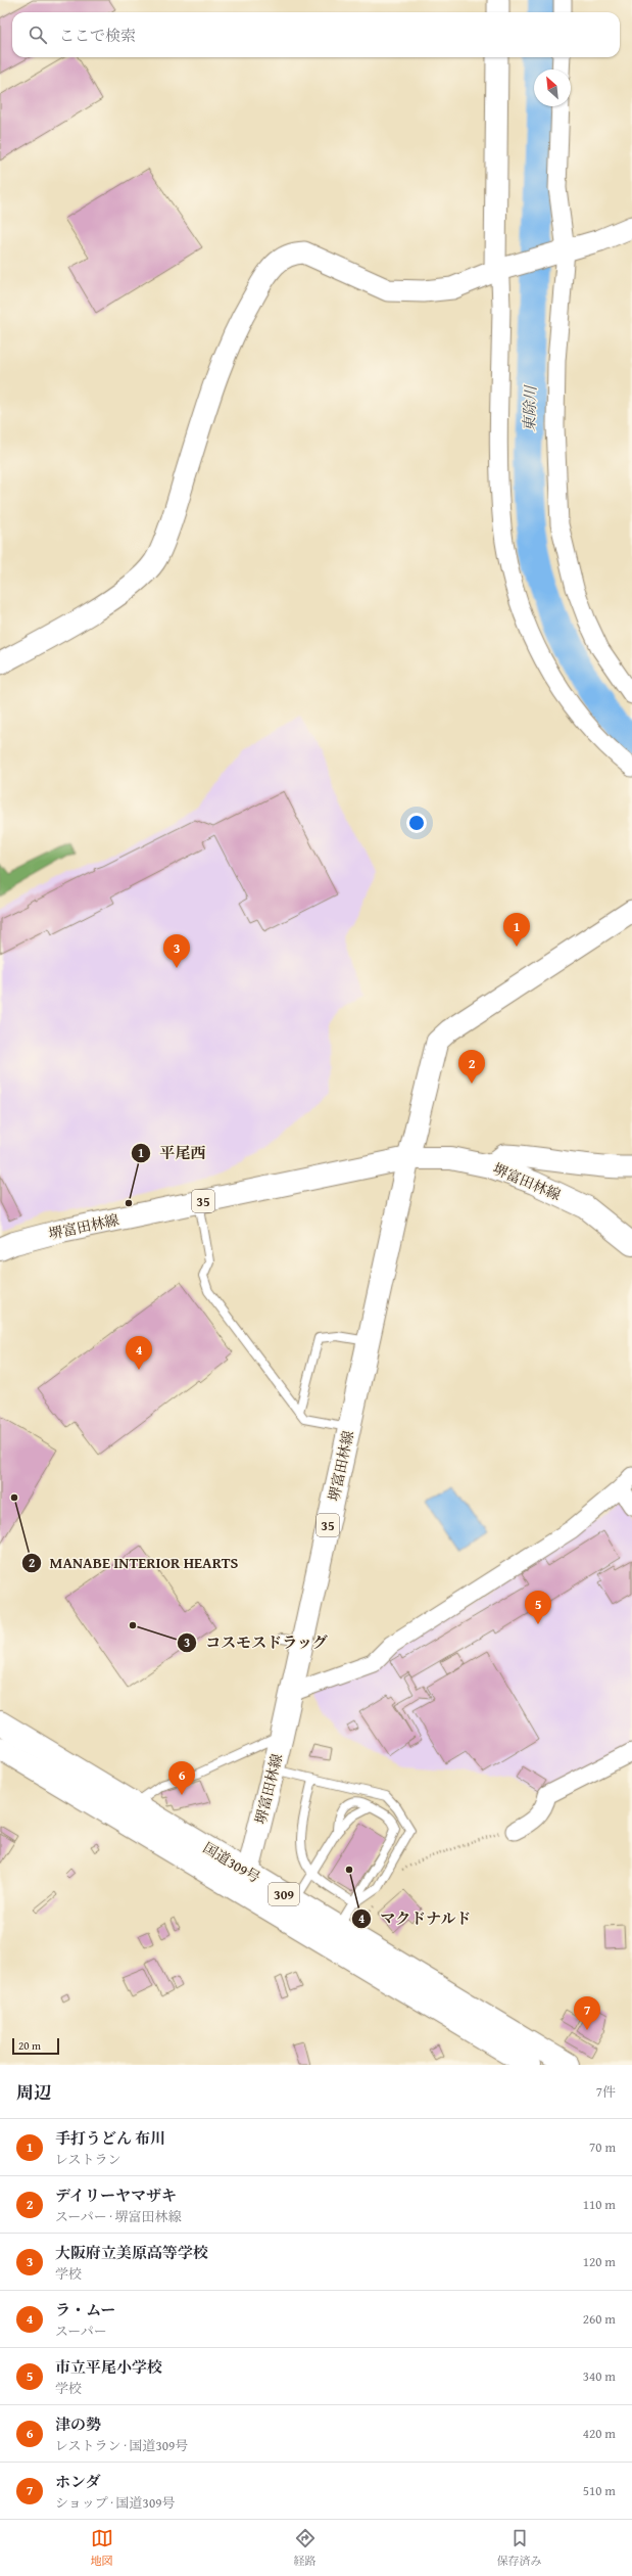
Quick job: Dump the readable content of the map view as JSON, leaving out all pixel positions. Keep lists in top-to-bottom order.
{
  "streets": {
    "main road": [
      "堺富田林線",
      "35",
      "国道309号",
      "309"
    ]
  },
  "crossings": [
    ["堺富田林線", "国道309号"]
  ],
  "water": ["東除川"],
  "places": [
    "平尾西",
    "MANABE INTERIOR HEARTS",
    "コスモスドラッグ",
    "マクドナルド"
  ],
  "scale_bar": "20 m",
  "north": "top left",
  "page": {
    "search": "ここで検索",
    "pins": [
      "1",
      "3",
      "2",
      "4",
      "5",
      "6",
      "7"
    ],
    "scale": "20 m",
    "heading": ["周辺", "7件"],
    "list": [
      {
        "mark": "1",
        "name": "手打うどん 布川",
        "note": "レストラン",
        "value": "70 m"
      },
      {
        "mark": "2",
        "name": "デイリーヤマザキ",
        "note": "スーパー · 堺富田林線",
        "value": "110 m"
      },
      {
        "mark": "3",
        "name": "大阪府立美原高等学校",
        "note": "学校",
        "value": "120 m"
      },
      {
        "mark": "4",
        "name": "ラ・ムー",
        "note": "スーパー",
        "value": "260 m"
      },
      {
        "mark": "5",
        "name": "市立平尾小学校",
        "note": "学校",
        "value": "340 m"
      },
      {
        "mark": "6",
        "name": "津の勢",
        "note": "レストラン · 国道309号",
        "value": "420 m"
      },
      {
        "mark": "7",
        "name": "ホンダ",
        "note": "ショップ · 国道309号",
        "value": "510 m"
      }
    ],
    "nav": ["地図", "経路", "保存済み"]
  }
}
